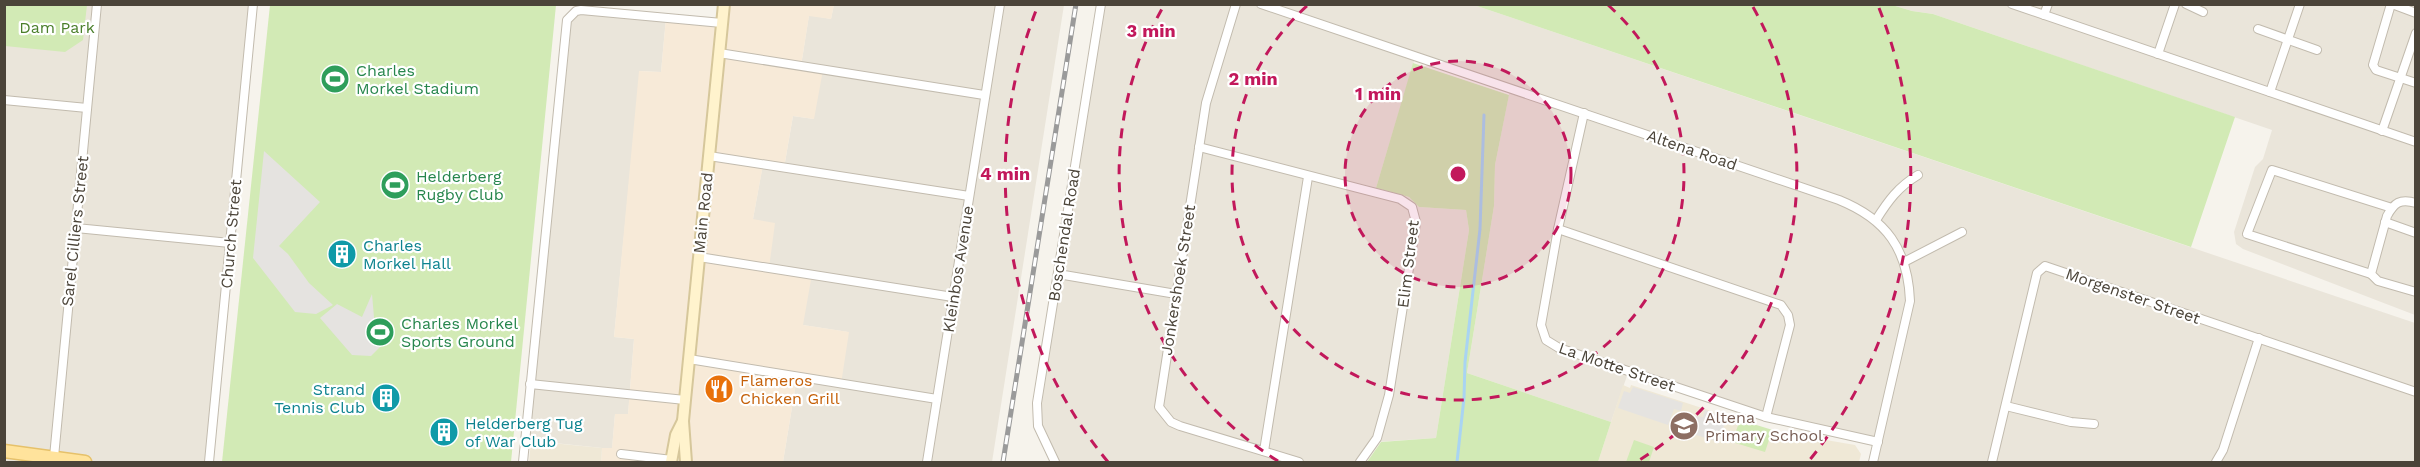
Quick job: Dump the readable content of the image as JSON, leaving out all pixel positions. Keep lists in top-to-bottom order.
{
  "streets": {
    "main road": ["Main Road"],
    "street": [
      "Altena Road",
      "Sarel Cilliers Street",
      "Church Street",
      "Boschendal Road",
      "Elim Street",
      "Kleinbos Avenue",
      "Jonkershoek Street",
      "Morgenster Street",
      "La Motte Street"
    ]
  },
  "crossings": [
    ["Altena Road", "La Motte Street"],
    ["Elim Street", "Jonkershoek Street"]
  ],
  "parks": ["Dam Park"],
  "places": {
    "sports": ["Charles Morkel Stadium", "Helderberg Rugby Club", "Charles Morkel Sports Ground"],
    "building": ["Charles Morkel Hall", "Strand Tennis Club", "Helderberg Tug of War Club"],
    "restaurant": ["Flameros Chicken Grill"],
    "school or university": ["Altena Primary School"]
  },
  "rings": [
    "3 min",
    "2 min",
    "1 min",
    "4 min"
  ]
}
